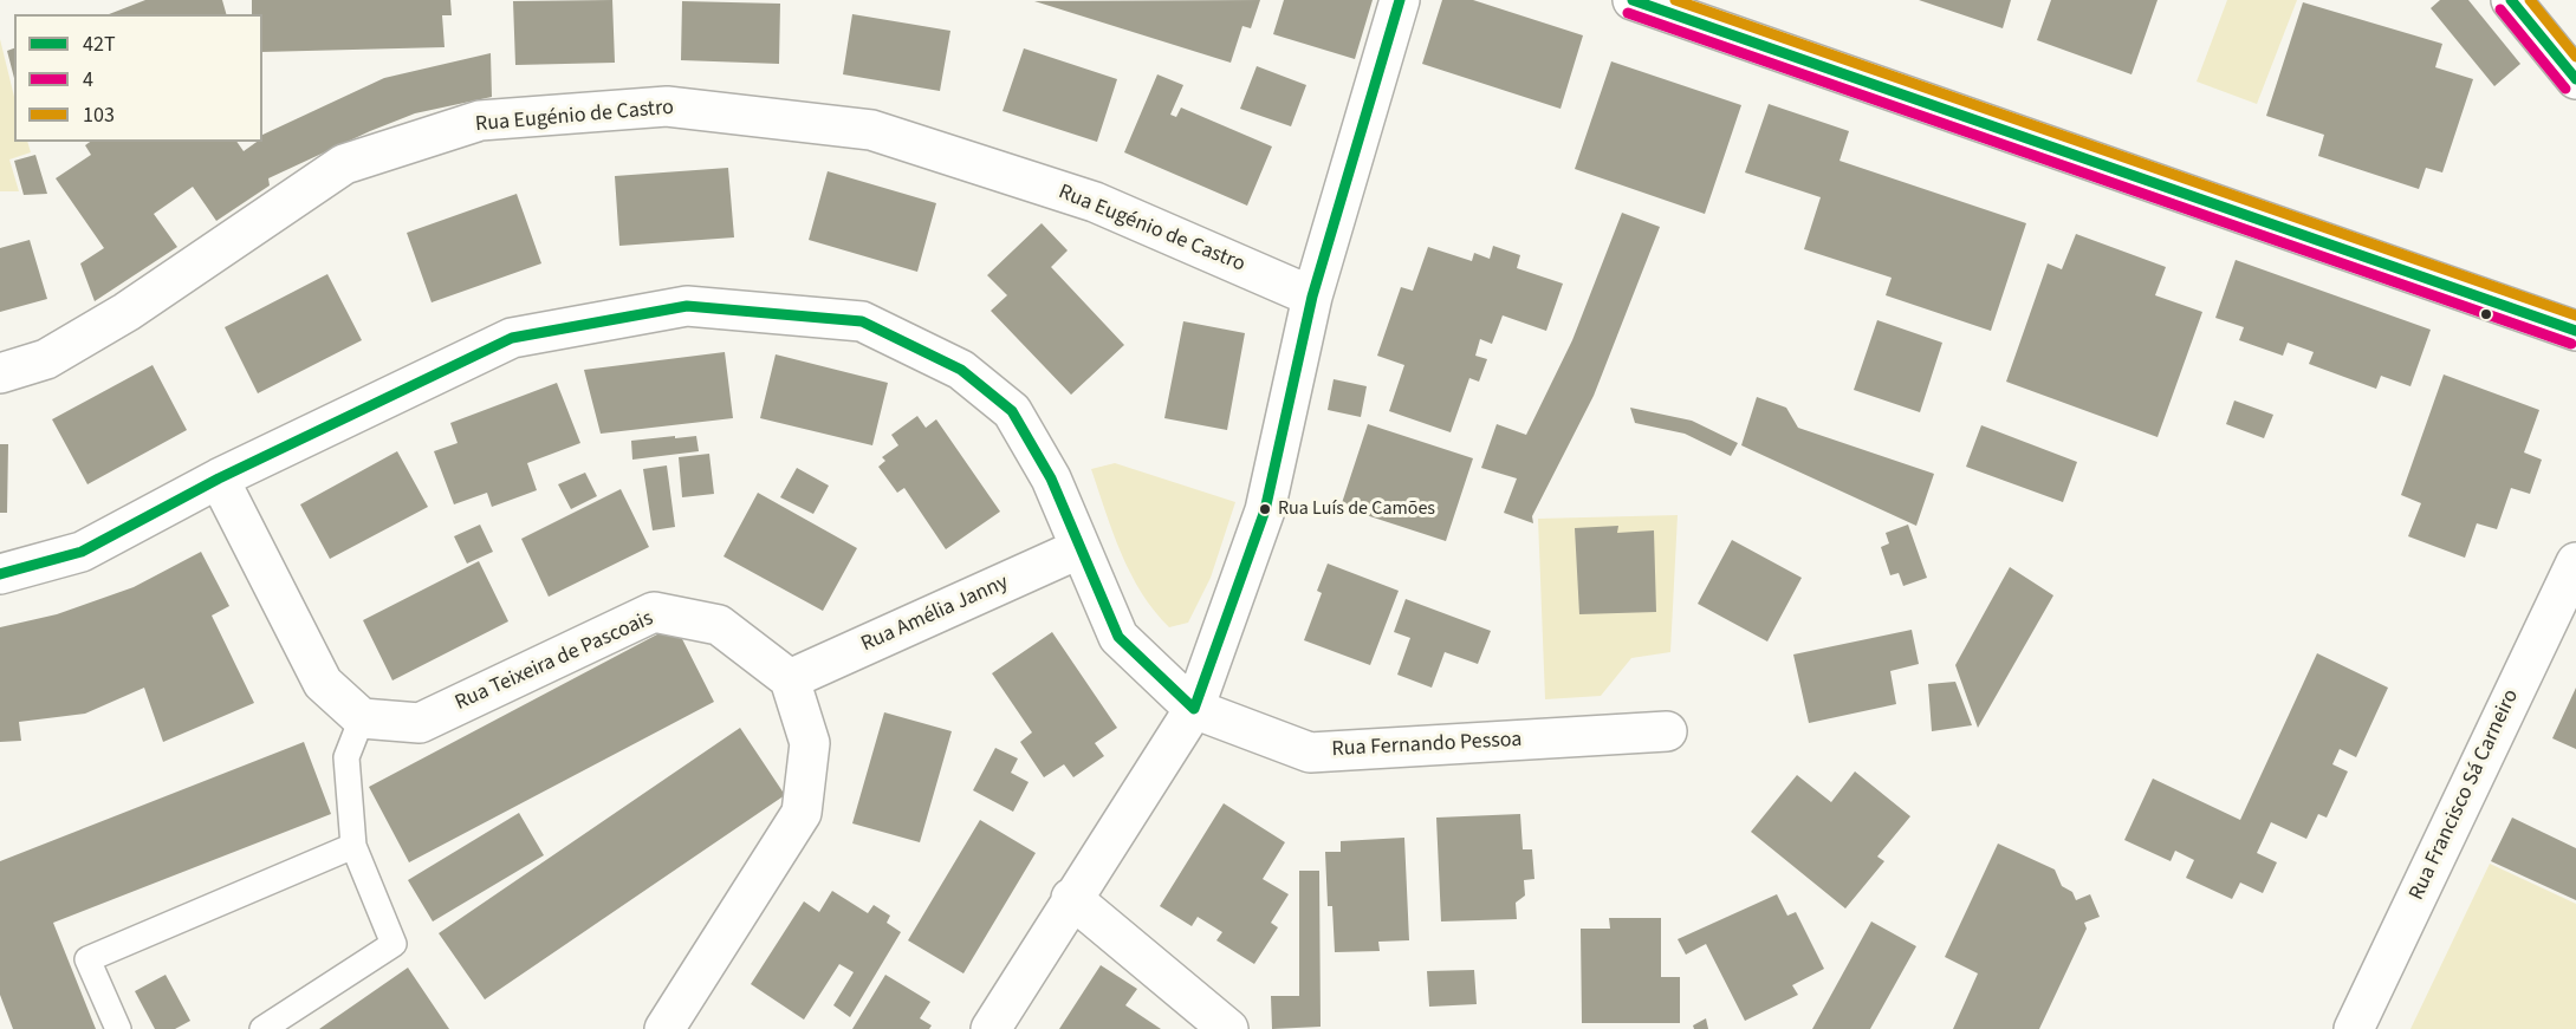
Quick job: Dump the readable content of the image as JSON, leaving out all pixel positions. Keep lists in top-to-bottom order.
{
  "streets": {
    "street": [
      "Rua Eugénio de Castro",
      "Rua Amélia Janny",
      "Rua Teixeira de Pascoais",
      "Rua Fernando Pessoa",
      "Rua Francisco Sá Carneiro"
    ]
  },
  "crossings": [
    ["Rua Amélia Janny", "Rua Teixeira de Pascoais"]
  ],
  "places": ["Rua Luís de Camões"],
  "lines": ["transit line 42T", "transit line 103", "transit line 4"],
  "legend": ["42T", "4", "103"]
}
